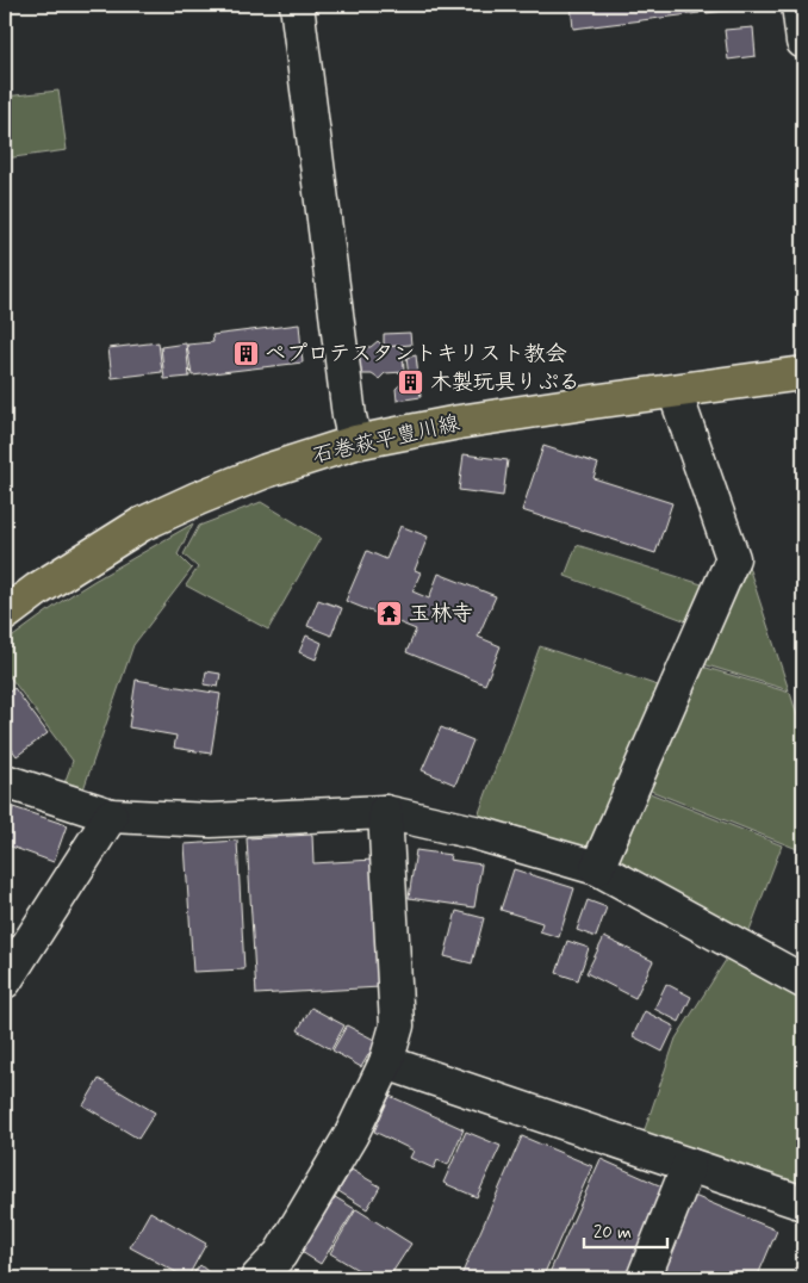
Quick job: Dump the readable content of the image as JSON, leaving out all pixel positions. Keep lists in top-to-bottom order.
{
  "streets": {
    "main road": ["石巻萩平豊川線"]
  },
  "places": {
    "building": ["ペプロテスタントキリスト教会", "木製玩具りぷる"],
    "temple": ["玉林寺"]
  },
  "scale_bar": "20 m"
}
